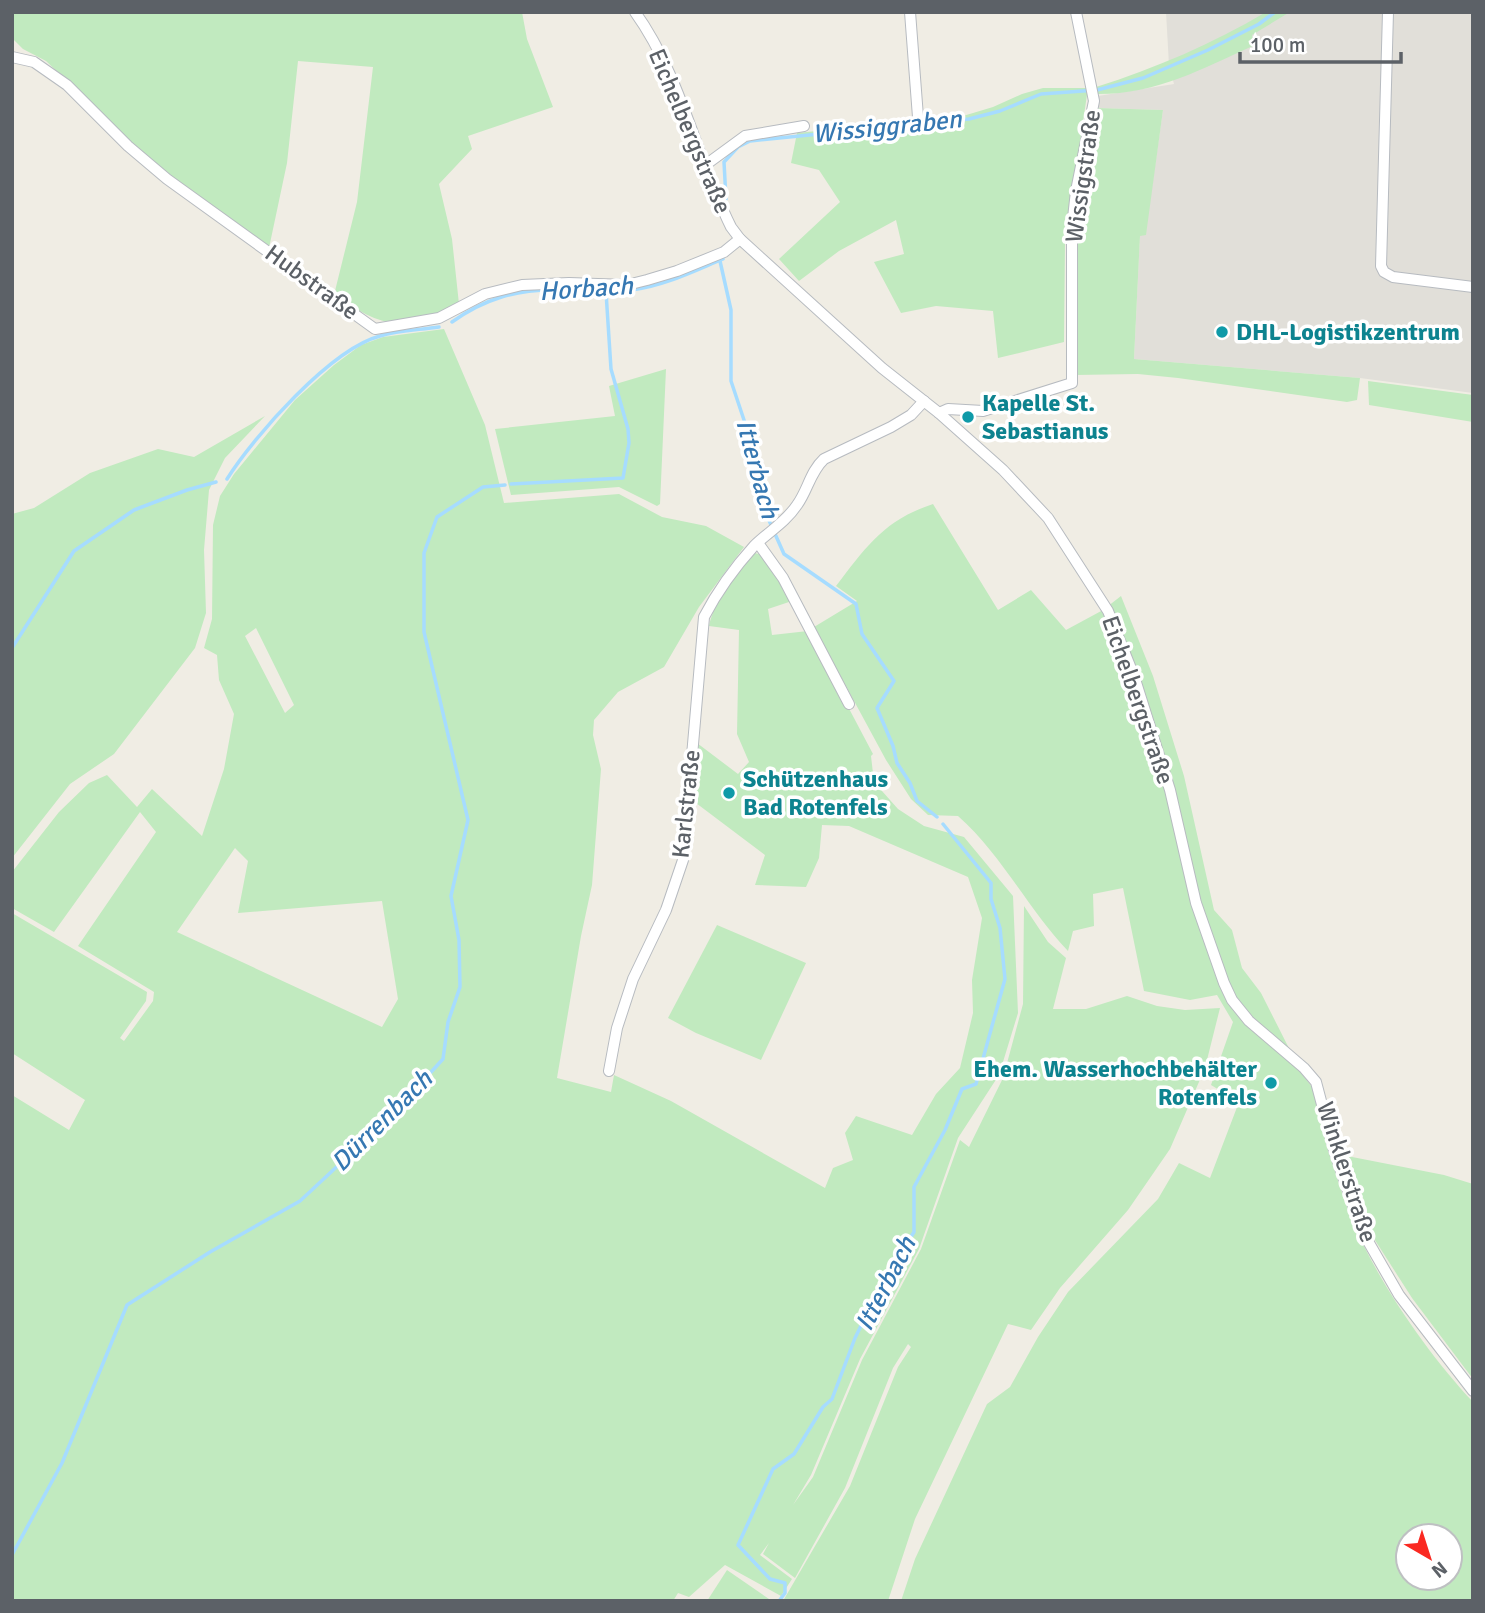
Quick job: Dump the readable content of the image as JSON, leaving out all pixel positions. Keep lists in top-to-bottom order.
{
  "streets": {
    "street": [
      "Eichelbergstraße",
      "Wissigstraße",
      "Hubstraße",
      "Karlstraße",
      "Winklerstraße"
    ]
  },
  "crossings": [
    ["Eichelbergstraße", "Wissigstraße"],
    ["Eichelbergstraße", "Hubstraße"],
    ["Eichelbergstraße", "Karlstraße"],
    ["Eichelbergstraße", "Winklerstraße"]
  ],
  "water": [
    "Wissiggraben",
    "Horbach",
    "Itterbach",
    "Dürrenbach"
  ],
  "places": [
    "DHL-Logistikzentrum",
    "Kapelle St. Sebastianus",
    "Schützenhaus Bad Rotenfels",
    "Ehem. Wasserhochbehälter Rotenfels"
  ],
  "scale_bar": "100 m",
  "north": "bottom right"
}
